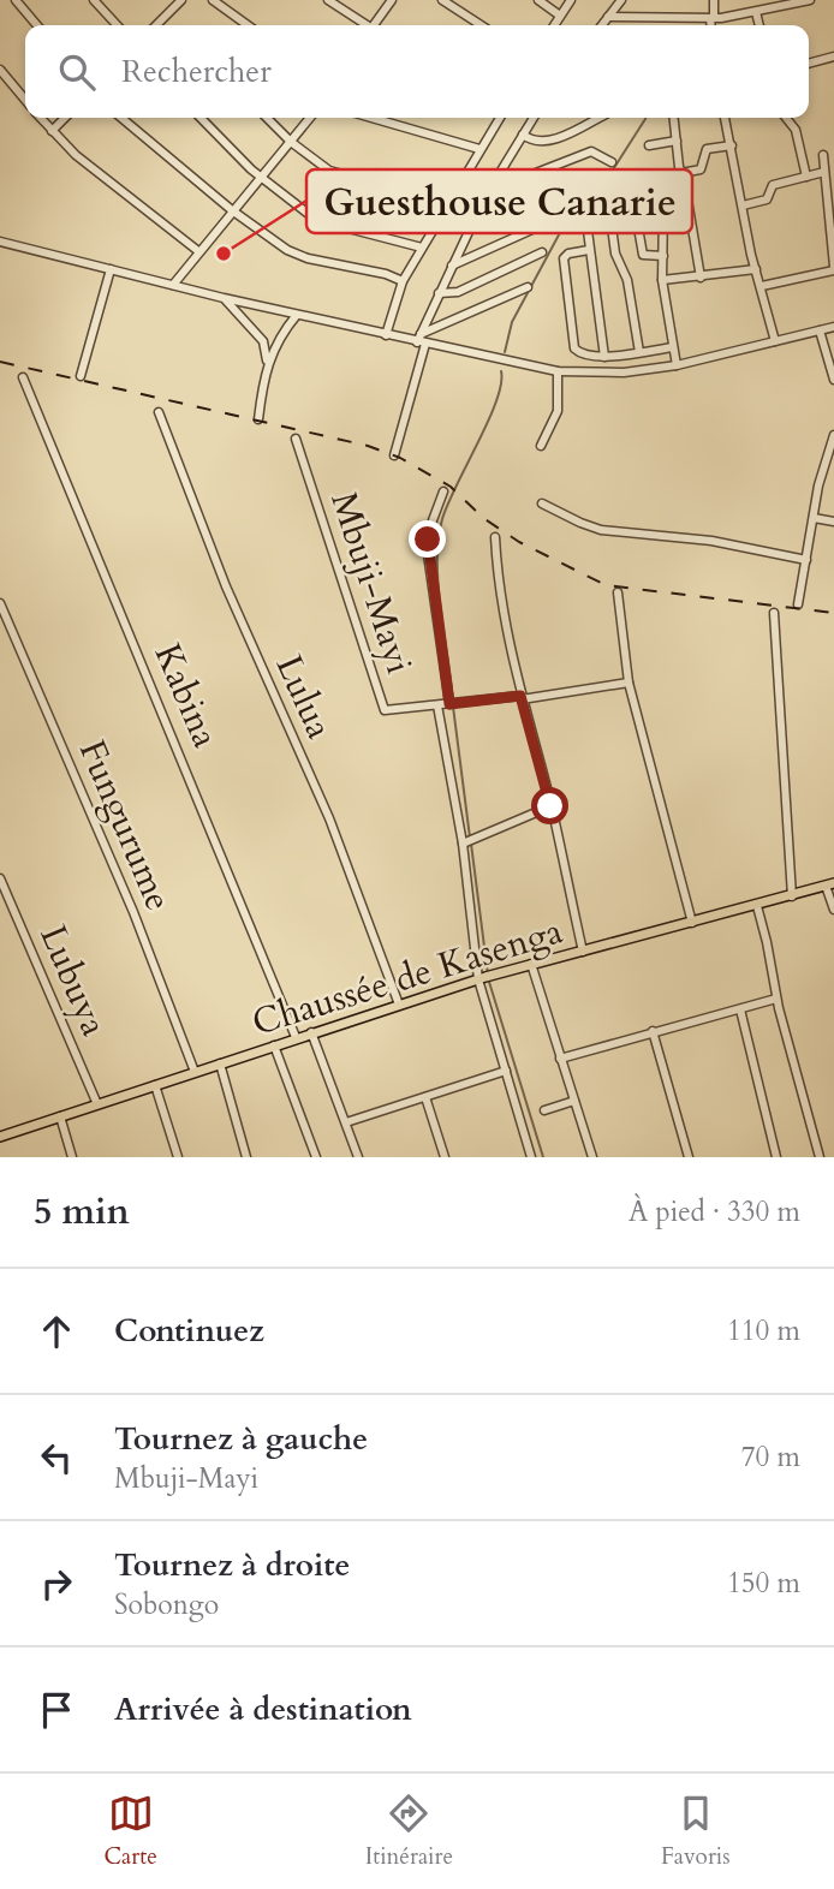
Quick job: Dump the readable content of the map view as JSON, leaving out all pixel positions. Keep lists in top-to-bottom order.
{
  "streets": {
    "main road": ["Chaussée de Kasenga"],
    "street": [
      "Mbuji-Mayi",
      "Kabina",
      "Lulua",
      "Fungurume",
      "Lubuya"
    ]
  },
  "crossings": [
    ["Kabina", "Chaussée de Kasenga"],
    ["Lulua", "Chaussée de Kasenga"],
    ["Fungurume", "Chaussée de Kasenga"],
    ["Chaussée de Kasenga", "Lubuya"]
  ],
  "places": ["Guesthouse Canarie"],
  "page": {
    "search": "Rechercher",
    "heading": ["5 min", "À pied · 330 m"],
    "list": [
      ["Continuez", "110 m"],
      ["Tournez à gauche", "Mbuji-Mayi", "70 m"],
      ["Tournez à droite", "Sobongo", "150 m"],
      "Arrivée à destination"
    ],
    "nav": ["Carte", "Itinéraire", "Favoris"]
  }
}
